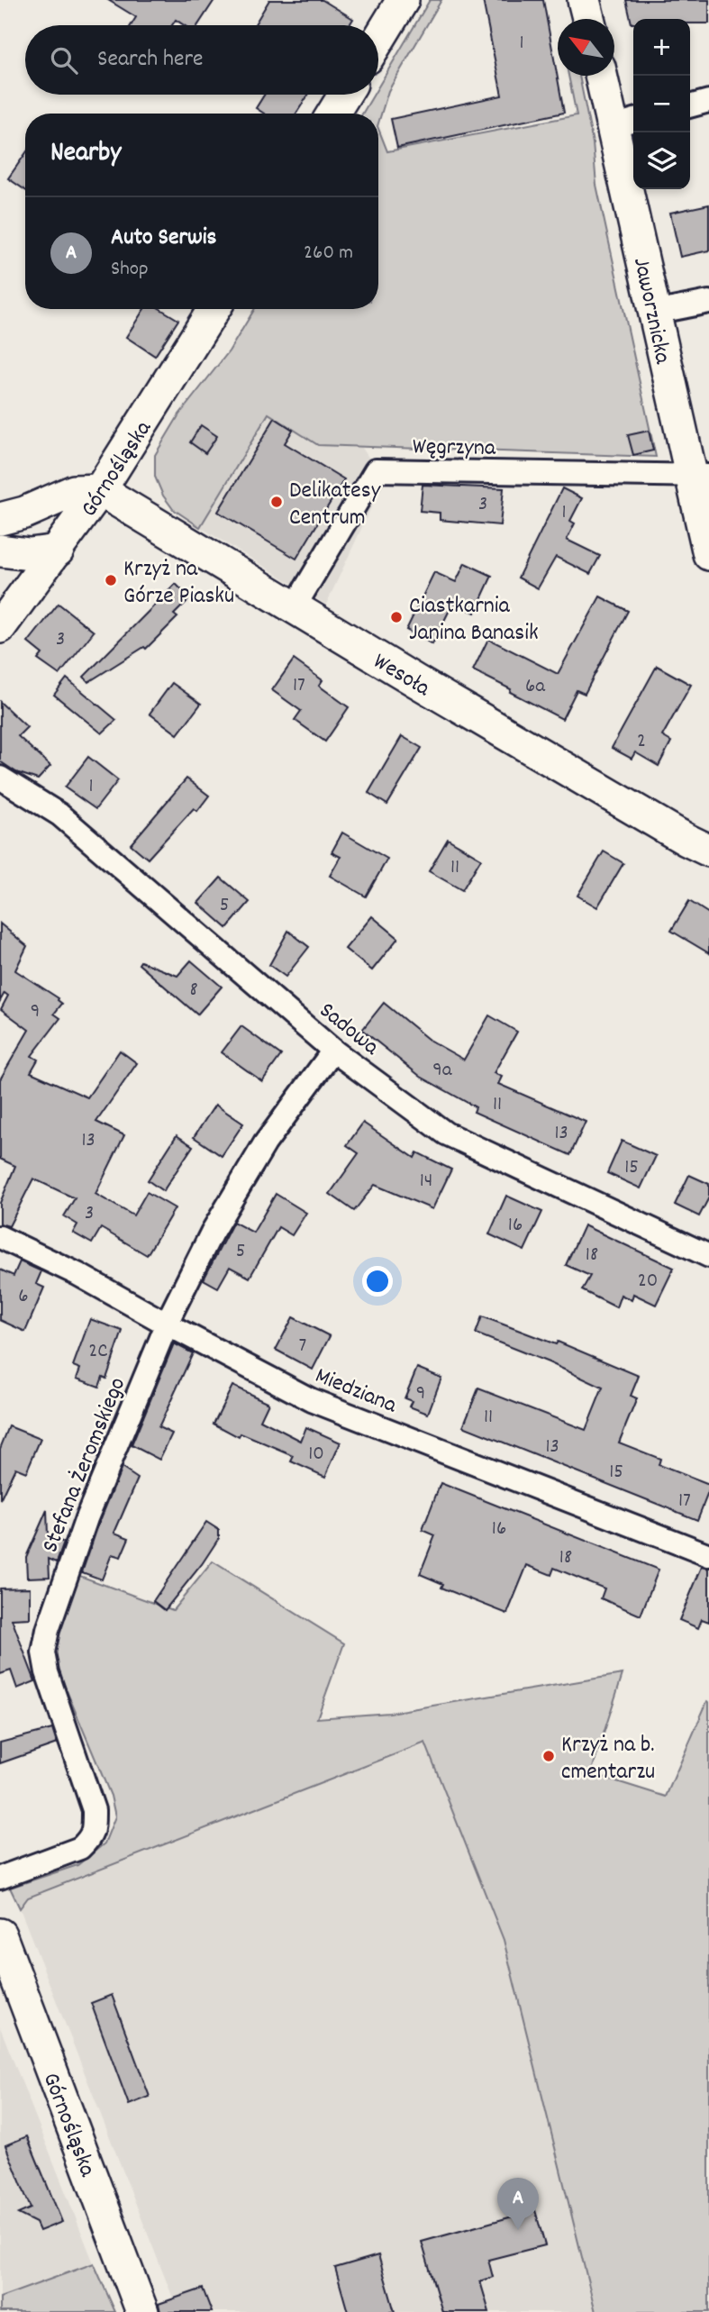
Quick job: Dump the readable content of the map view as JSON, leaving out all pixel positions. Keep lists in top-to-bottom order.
{
  "streets": {
    "street": [
      "Jaworznicka",
      "Węgrzyna",
      "Górnośląska",
      "Wesoła",
      "Sadowa",
      "Miedziana",
      "Stefana Żeromskiego"
    ]
  },
  "crossings": [
    ["Jaworznicka", "Węgrzyna"],
    ["Węgrzyna", "Wesoła"],
    ["Górnośląska", "Wesoła"],
    ["Sadowa", "Stefana Żeromskiego"],
    ["Miedziana", "Stefana Żeromskiego"]
  ],
  "places": [
    "Delikatesy Centrum",
    "Krzyż na Górze Piasku",
    "Ciastkarnia Janina Banasik",
    "Krzyż na b. cmentarzu"
  ],
  "house_numbers": [
    "1",
    "3",
    "1",
    "3",
    "17",
    "6a",
    "2",
    "1",
    "11",
    "5",
    "8",
    "9",
    "9a",
    "11",
    "13",
    "13",
    "15",
    "14",
    "3",
    "16",
    "5",
    "18",
    "20",
    "6",
    "7",
    "2C",
    "9",
    "11",
    "13",
    "10",
    "15",
    "17",
    "16",
    "18"
  ],
  "north": "top left",
  "page": {
    "map_buttons": ["+", "−"],
    "search": "Search here",
    "heading": "Nearby",
    "list": [
      {
        "mark": "A",
        "name": "Auto Serwis",
        "note": "Shop",
        "value": "260 m"
      }
    ],
    "pins": "A"
  }
}
